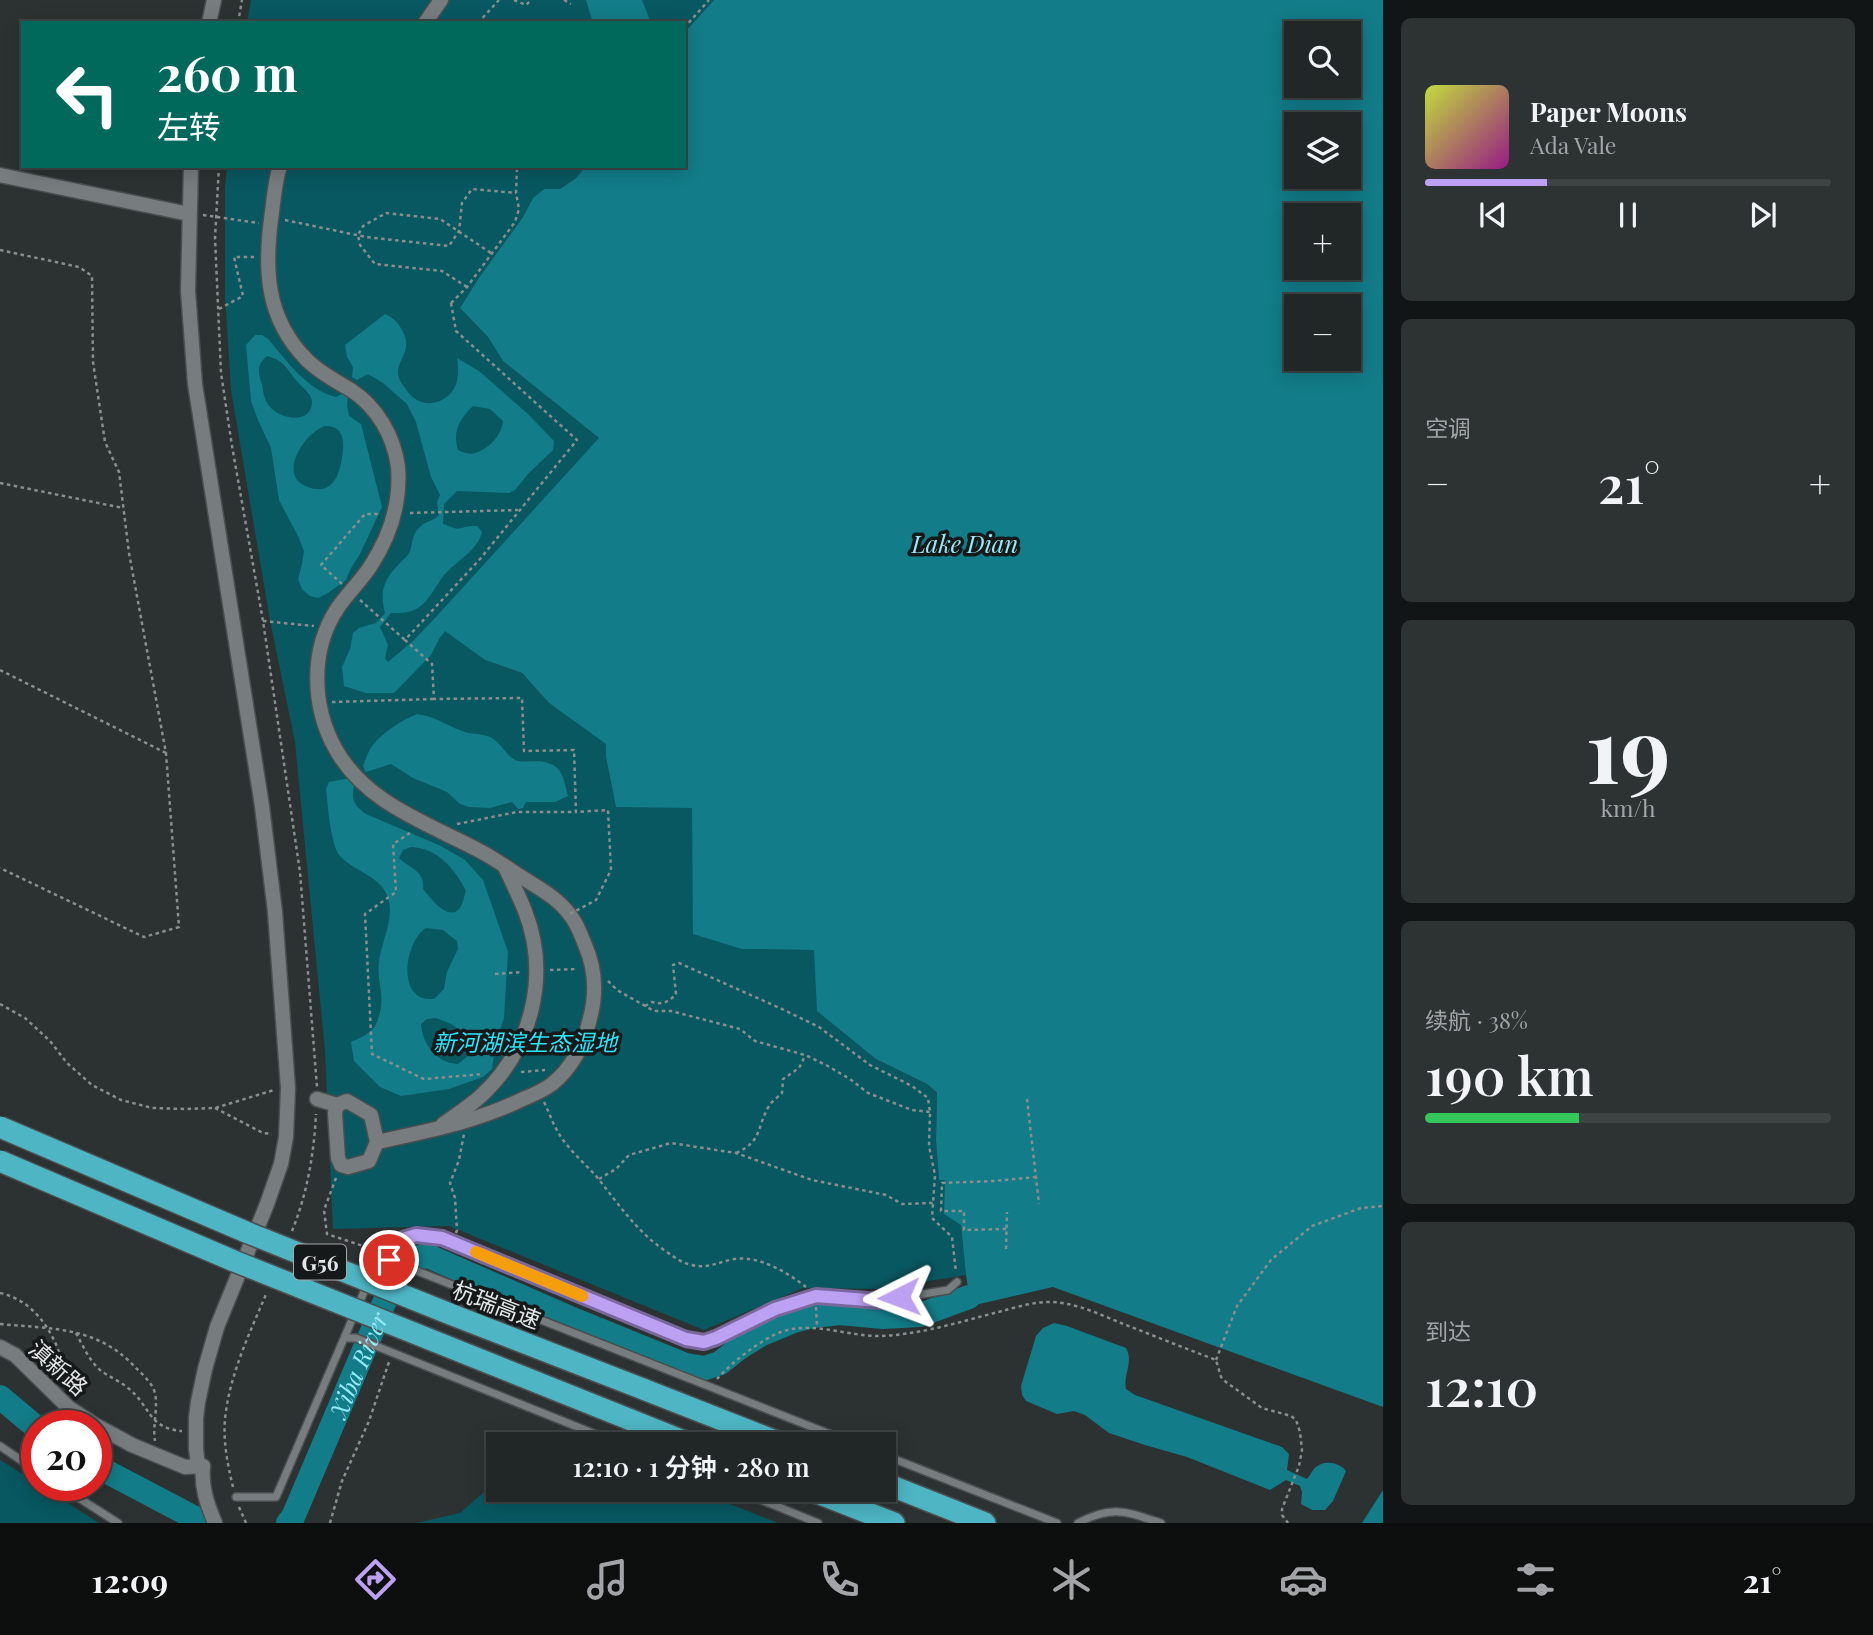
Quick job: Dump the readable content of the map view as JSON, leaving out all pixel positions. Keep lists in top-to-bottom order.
{
  "streets": {
    "highway": ["G56", "杭瑞高速"],
    "street": ["滇新路"]
  },
  "water": ["Lake Dian", "Xiba River"],
  "parks": ["新河湖滨生态湿地"],
  "page": {
    "map_buttons": ["+", "−"],
    "turn": ["260 m", "左转"],
    "song": ["Paper Moons", "Ada Vale"],
    "tile": [
      "空调",
      ["19", "km/h"],
      ["续航 · 38%", "190 km"],
      ["到达", "12:10"]
    ],
    "heat": ["−", "21°", "+"],
    "limit": "20",
    "trip": "12:10 · 1 分钟 · 280 m",
    "tabs": ["12:09", "21°"]
  }
}
